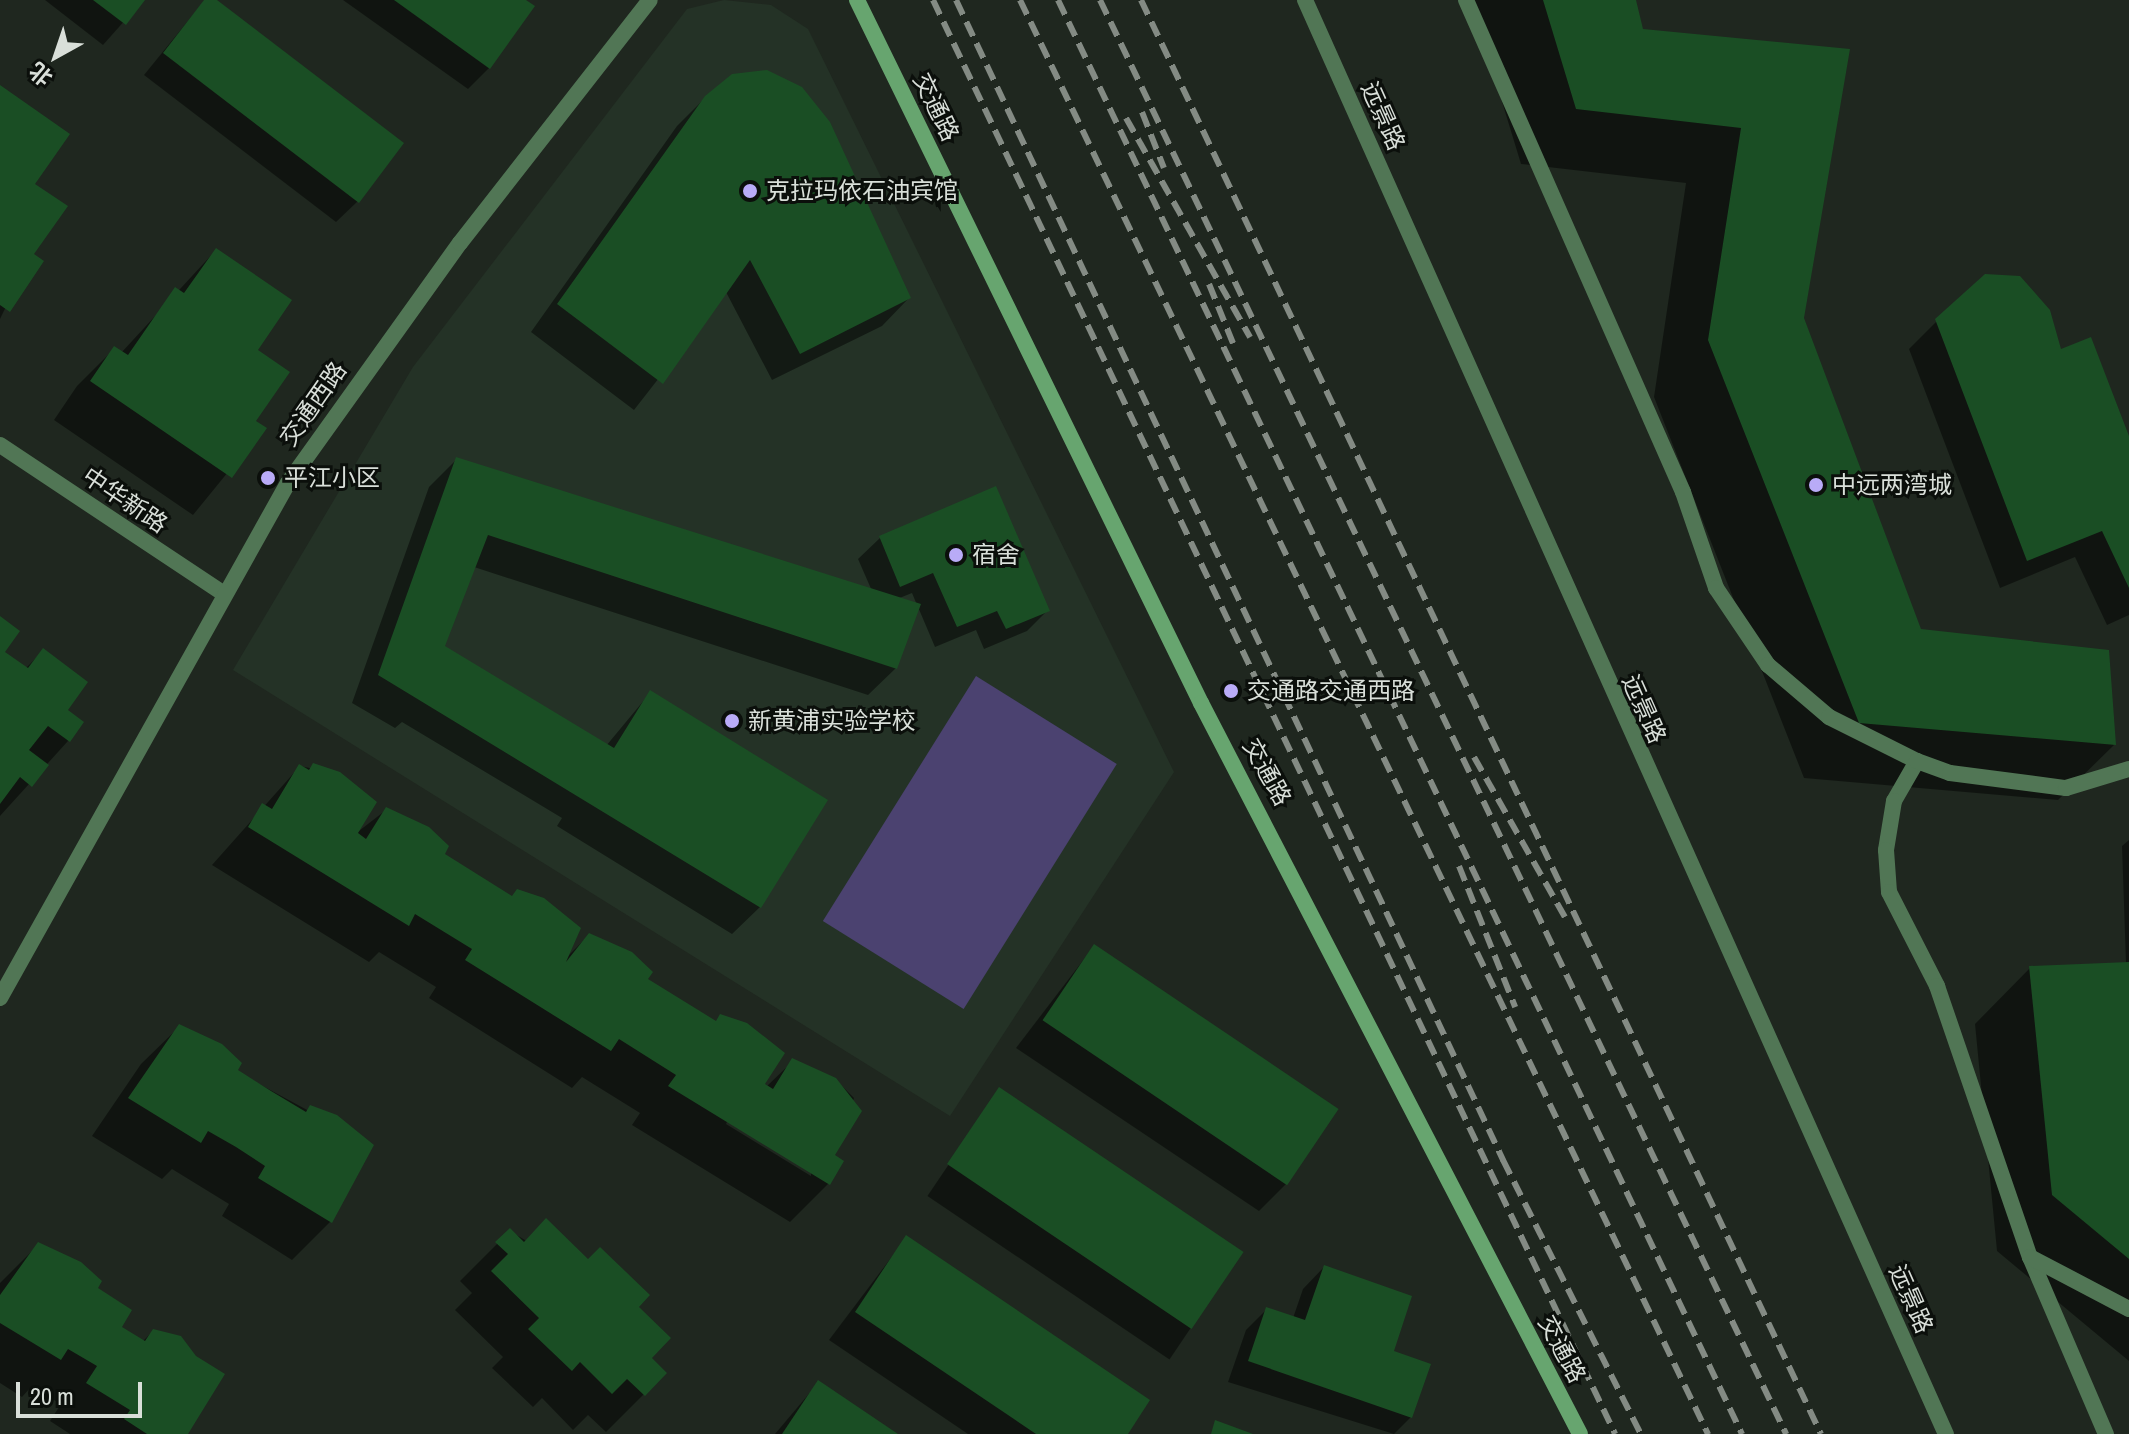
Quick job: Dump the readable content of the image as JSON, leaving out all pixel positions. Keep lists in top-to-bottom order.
{
  "streets": {
    "main road": ["交通路"],
    "street": ["远景路", "交通西路", "中华新路"]
  },
  "crossings": [
    ["交通西路", "中华新路"]
  ],
  "places": [
    "克拉玛依石油宾馆",
    "平江小区",
    "中远两湾城",
    "宿舍",
    "交通路交通西路",
    "新黄浦实验学校"
  ],
  "scale_bar": "20 m",
  "north": "bottom left"
}
